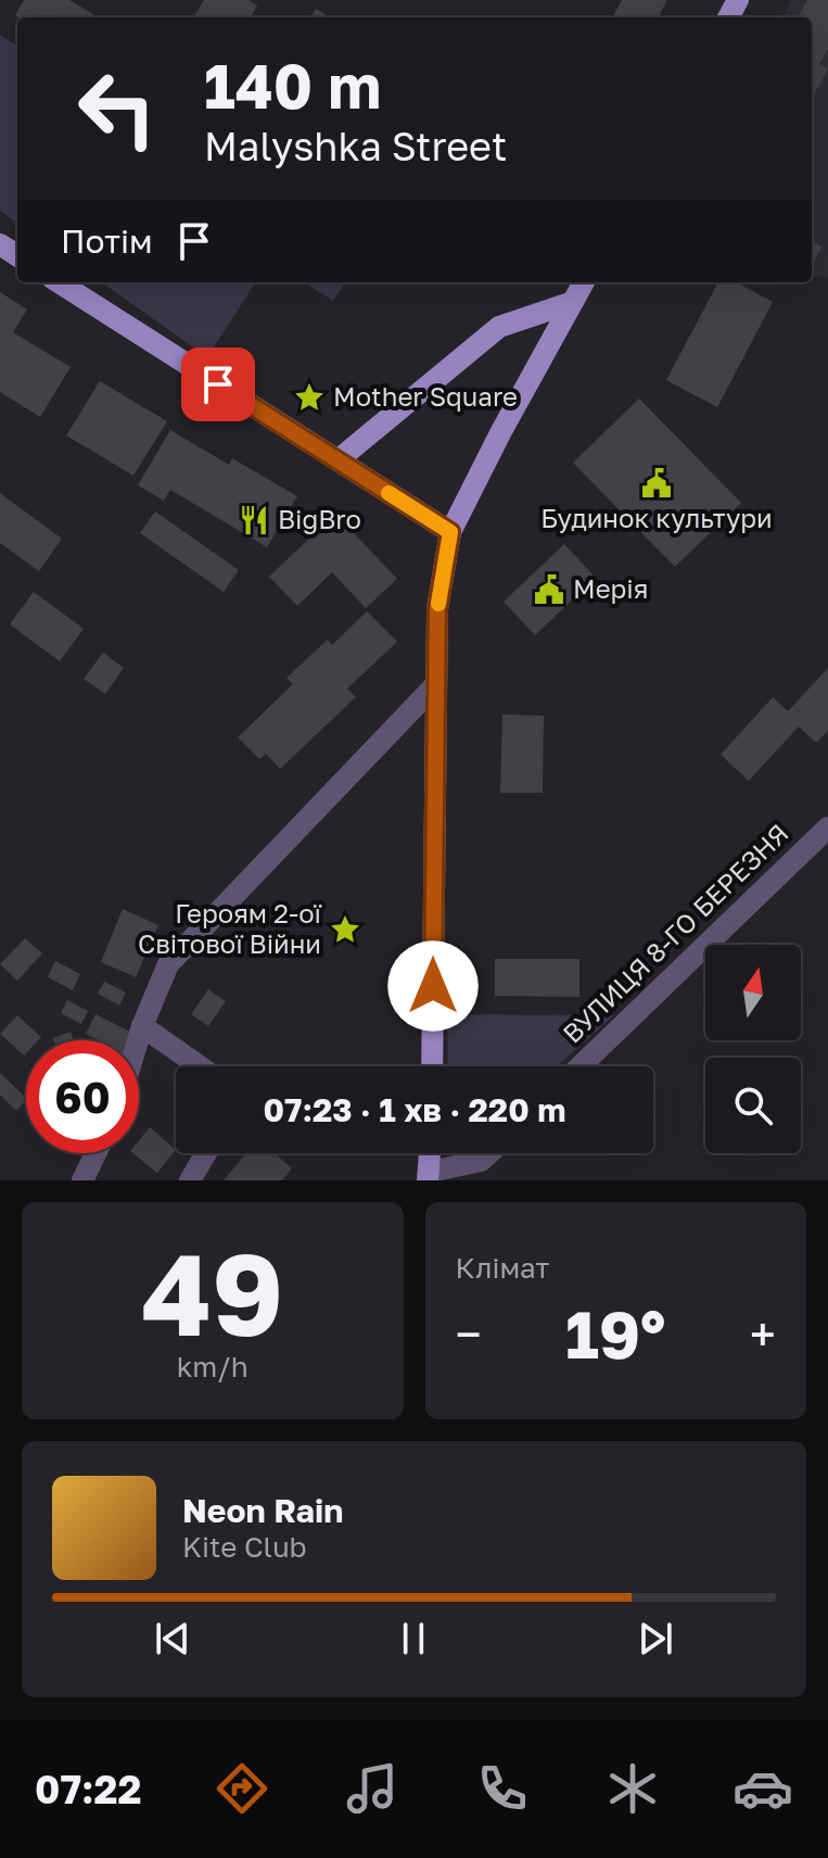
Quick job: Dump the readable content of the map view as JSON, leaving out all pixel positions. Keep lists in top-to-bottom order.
{
  "streets": {
    "street": ["ВУЛИЦЯ 8-ГО БЕРЕЗНЯ"]
  },
  "places": {
    "place": ["Mother Square", "Героям 2-ої Світової Війни"],
    "public building": ["Будинок культури", "Мерія"],
    "restaurant": ["BigBro"]
  },
  "north": "top",
  "page": {
    "turn": ["140 m", "Malyshka Street"],
    "then": "Потім",
    "limit": "60",
    "trip": "07:23 · 1 хв · 220 m",
    "tile": [
      ["49", "km/h"],
      "Клімат"
    ],
    "heat": ["−", "19°", "+"],
    "song": ["Neon Rain", "Kite Club"],
    "tabs": "07:22"
  }
}
